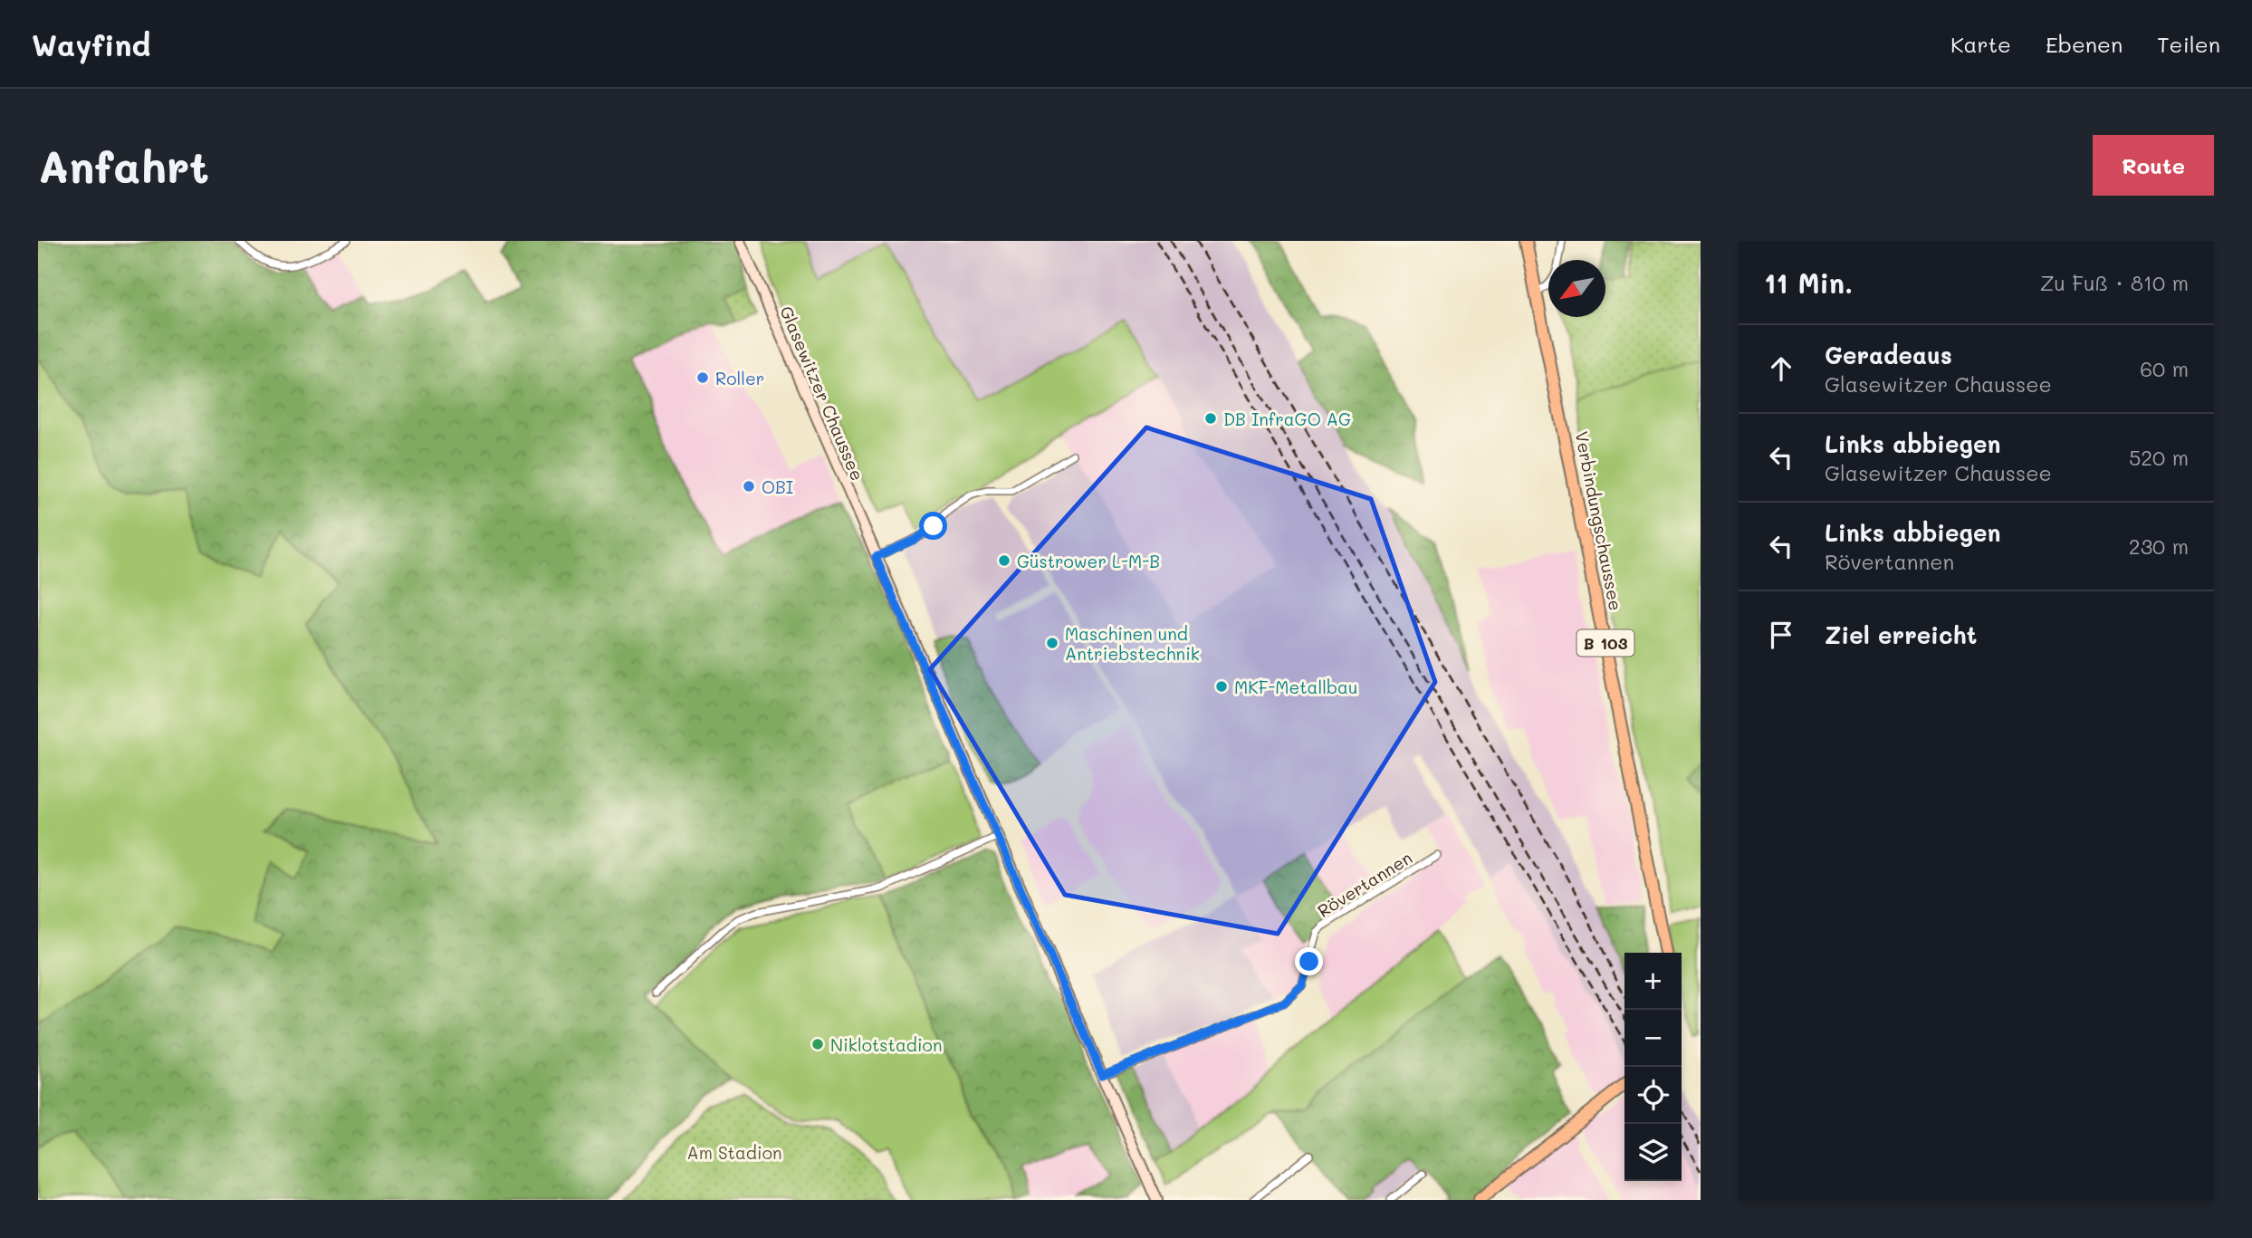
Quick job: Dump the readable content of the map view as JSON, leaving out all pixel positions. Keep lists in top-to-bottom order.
{
  "streets": {
    "main road": ["Glasewitzer Chaussee", "Verbindungschaussee", "B 103"],
    "street": ["Rövertannen"]
  },
  "crossings": [
    ["Glasewitzer Chaussee", "Rövertannen"]
  ],
  "parks": ["Am Stadion"],
  "places": [
    "Roller",
    "DB InfraGO AG",
    "OBI",
    "Güstrower L-M-B",
    "Maschinen und Antriebstechnik",
    "MKF-Metallbau",
    "Niklotstadion"
  ],
  "north": "bottom left",
  "page": {
    "header": "Wayfind",
    "nav": ["Karte", "Ebenen", "Teilen"],
    "buttons": "Route",
    "title": "Anfahrt",
    "heading": ["11 Min.", "Zu Fuß · 810 m"],
    "list": [
      ["Geradeaus", "Glasewitzer Chaussee", "60 m"],
      ["Links abbiegen", "Glasewitzer Chaussee", "520 m"],
      ["Links abbiegen", "Rövertannen", "230 m"],
      "Ziel erreicht"
    ],
    "map_buttons": ["+", "−"]
  }
}
